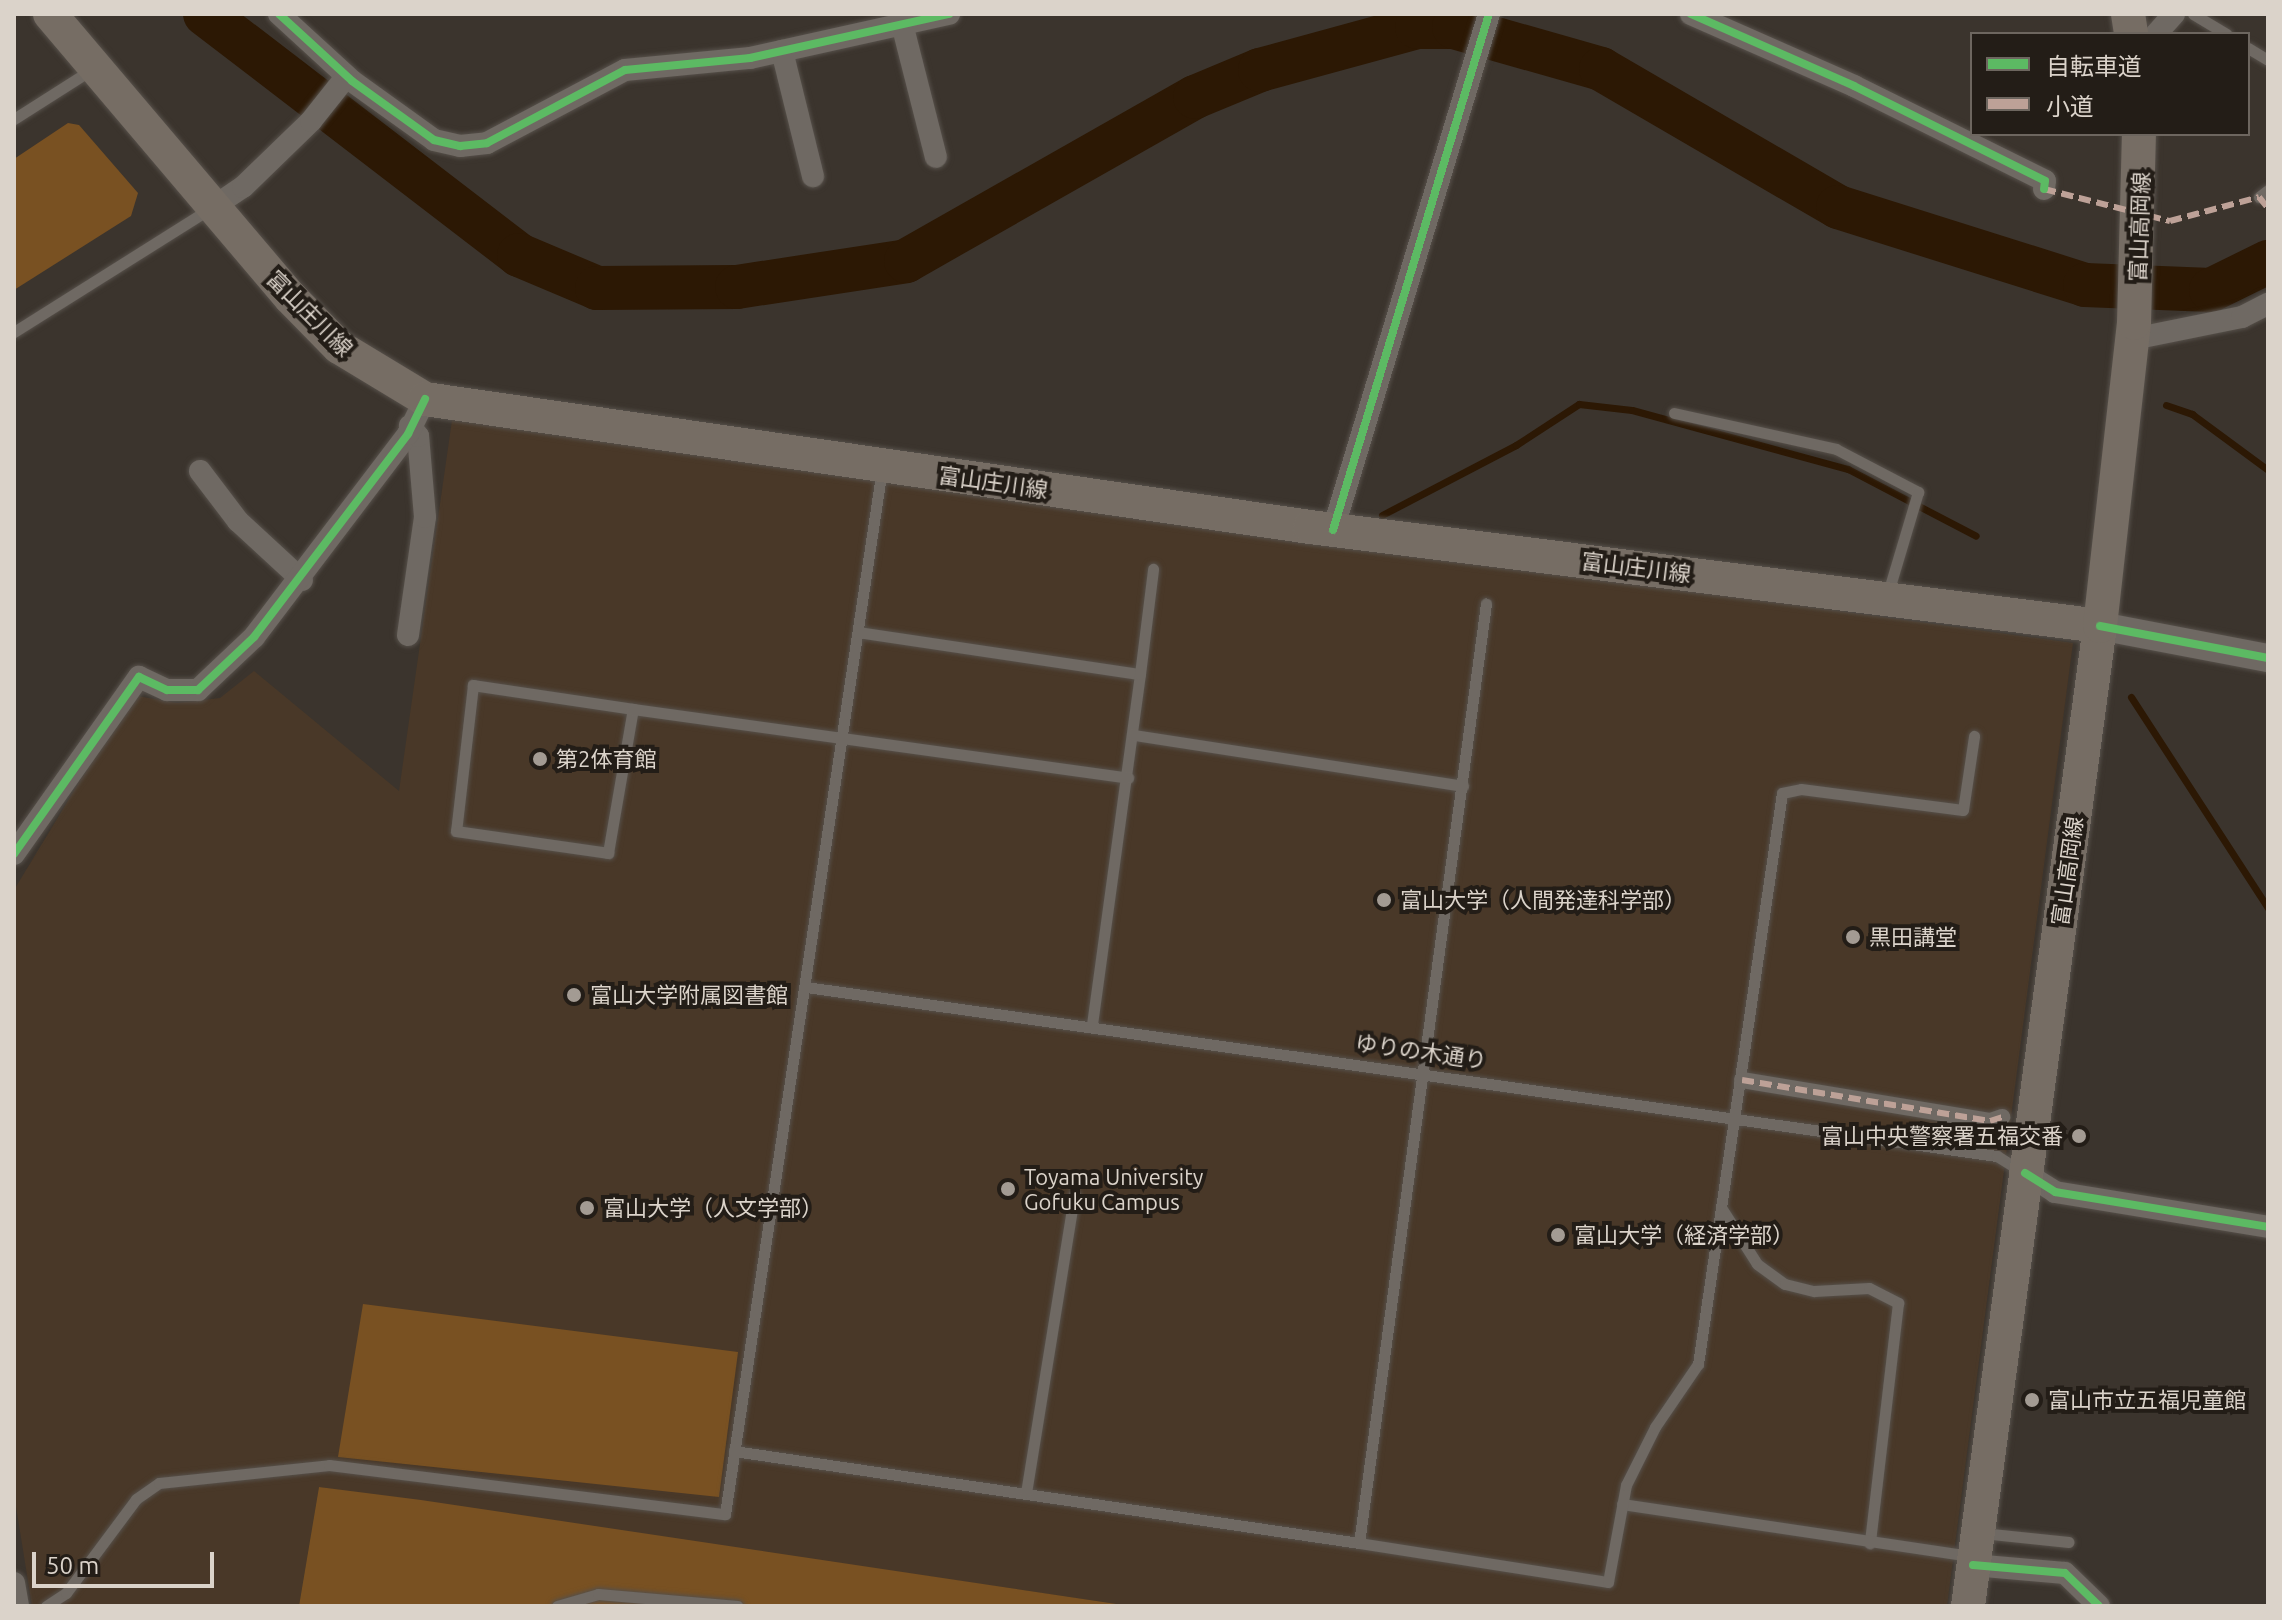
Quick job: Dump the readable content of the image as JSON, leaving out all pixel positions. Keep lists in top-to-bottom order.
{
  "streets": {
    "main road": ["富山高岡線", "富山庄川線"],
    "lane": ["ゆりの木通り"]
  },
  "crossings": [
    ["富山高岡線", "富山庄川線"],
    ["富山高岡線", "ゆりの木通り"]
  ],
  "places": [
    "第2体育館",
    "富山大学（人間発達科学部）",
    "黒田講堂",
    "富山大学附属図書館",
    "富山中央警察署五福交番",
    "Toyama University Gofuku Campus",
    "富山大学（人文学部）",
    "富山大学（経済学部）",
    "富山市立五福児童館"
  ],
  "legend": ["自転車道", "小道"],
  "scale_bar": "50 m"
}
